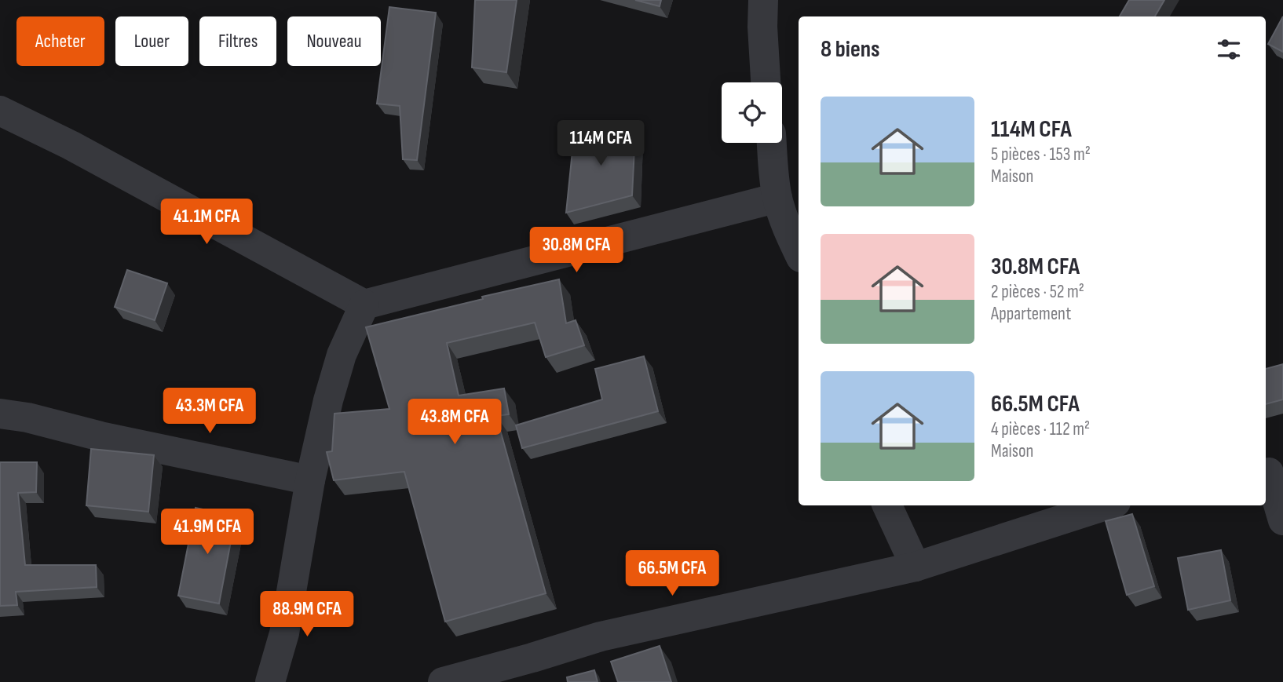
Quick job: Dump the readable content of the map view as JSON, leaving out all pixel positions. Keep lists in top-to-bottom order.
{
  "page": {
    "chip": [
      "Acheter",
      "Louer",
      "Filtres",
      "Nouveau"
    ],
    "heading": "8 biens",
    "list": [
      {
        "name": "114M CFA",
        "note": "5 pièces · 153 m² · Maison"
      },
      {
        "name": "30.8M CFA",
        "note": "2 pièces · 52 m² · Appartement"
      },
      {
        "name": "66.5M CFA",
        "note": "4 pièces · 112 m² · Maison"
      }
    ],
    "price": [
      "114M CFA",
      "41.1M CFA",
      "30.8M CFA",
      "43.3M CFA",
      "43.8M CFA",
      "41.9M CFA",
      "66.5M CFA",
      "88.9M CFA"
    ]
  }
}
